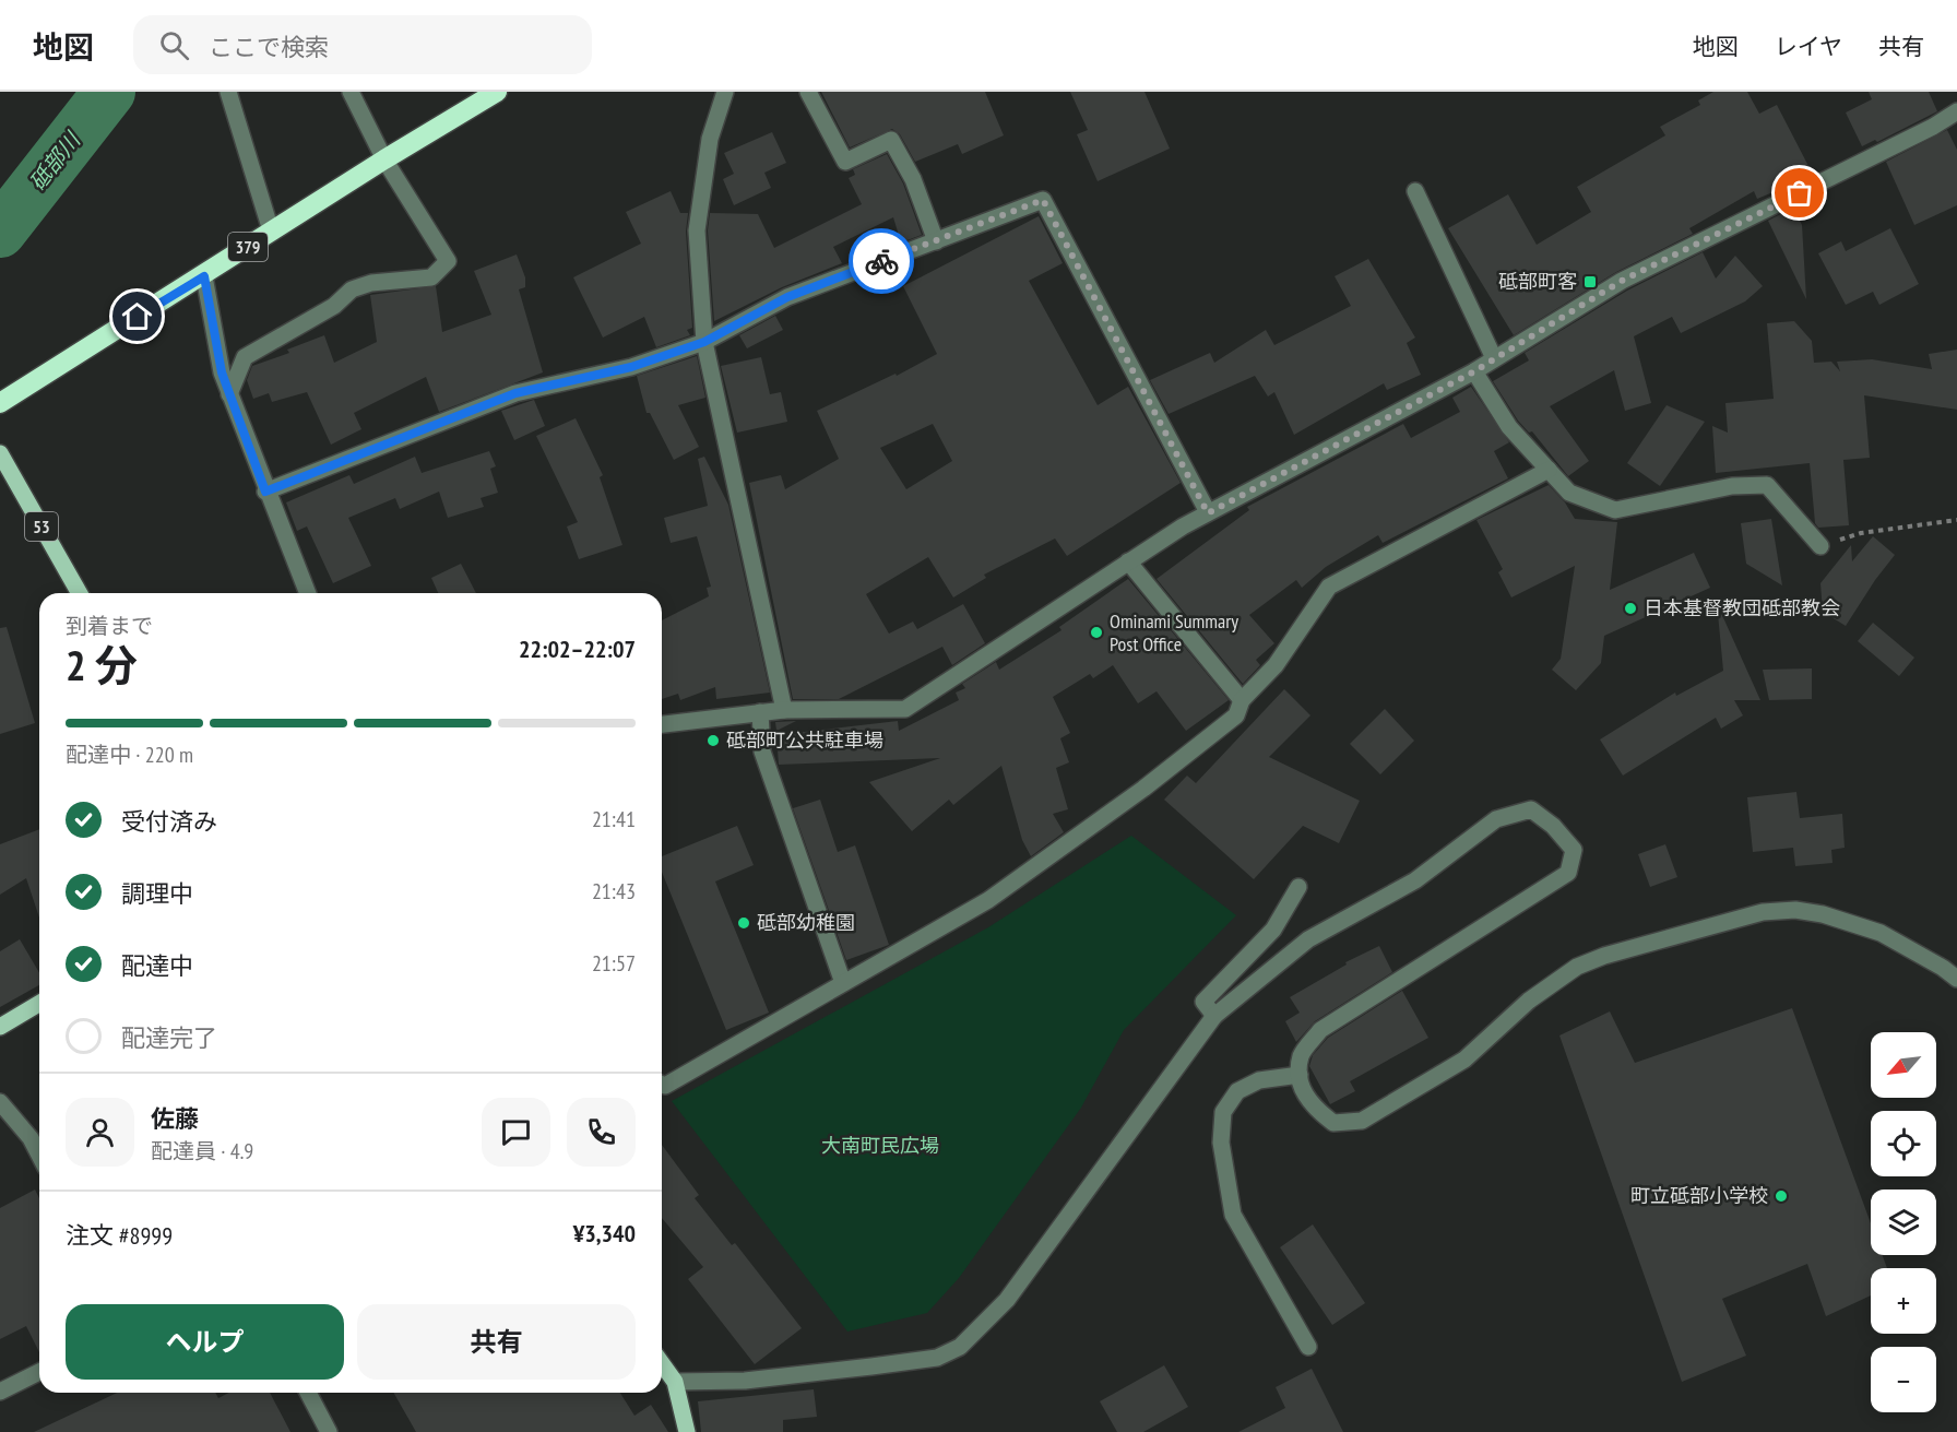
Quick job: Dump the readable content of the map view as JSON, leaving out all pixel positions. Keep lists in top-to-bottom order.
{
  "streets": {
    "highway": ["379"],
    "main road": ["53"]
  },
  "water": ["砥部川"],
  "parks": ["大南町民広場"],
  "places": {
    "transit": ["砥部町客"],
    "other": [
      "日本基督教団砥部教会",
      "Ominami Summary Post Office",
      "砥部町公共駐車場",
      "砥部幼稚園",
      "町立砥部小学校"
    ]
  },
  "north": "bottom left",
  "page": {
    "header": "地図",
    "search": "ここで検索",
    "nav": ["地図", "レイヤ", "共有"],
    "heading": ["2 分", "到着まで", "22:02–22:07"],
    "panel": [
      "佐藤",
      "配達員 · 4.9",
      "注文 #8999",
      "¥3,340"
    ],
    "bar": "配達中 · 220 m",
    "list": [
      ["受付済み", "21:41"],
      ["調理中", "21:43"],
      ["配達中", "21:57"],
      "配達完了"
    ],
    "map_buttons": ["+", "−"],
    "buttons": ["ヘルプ", "共有"]
  }
}
